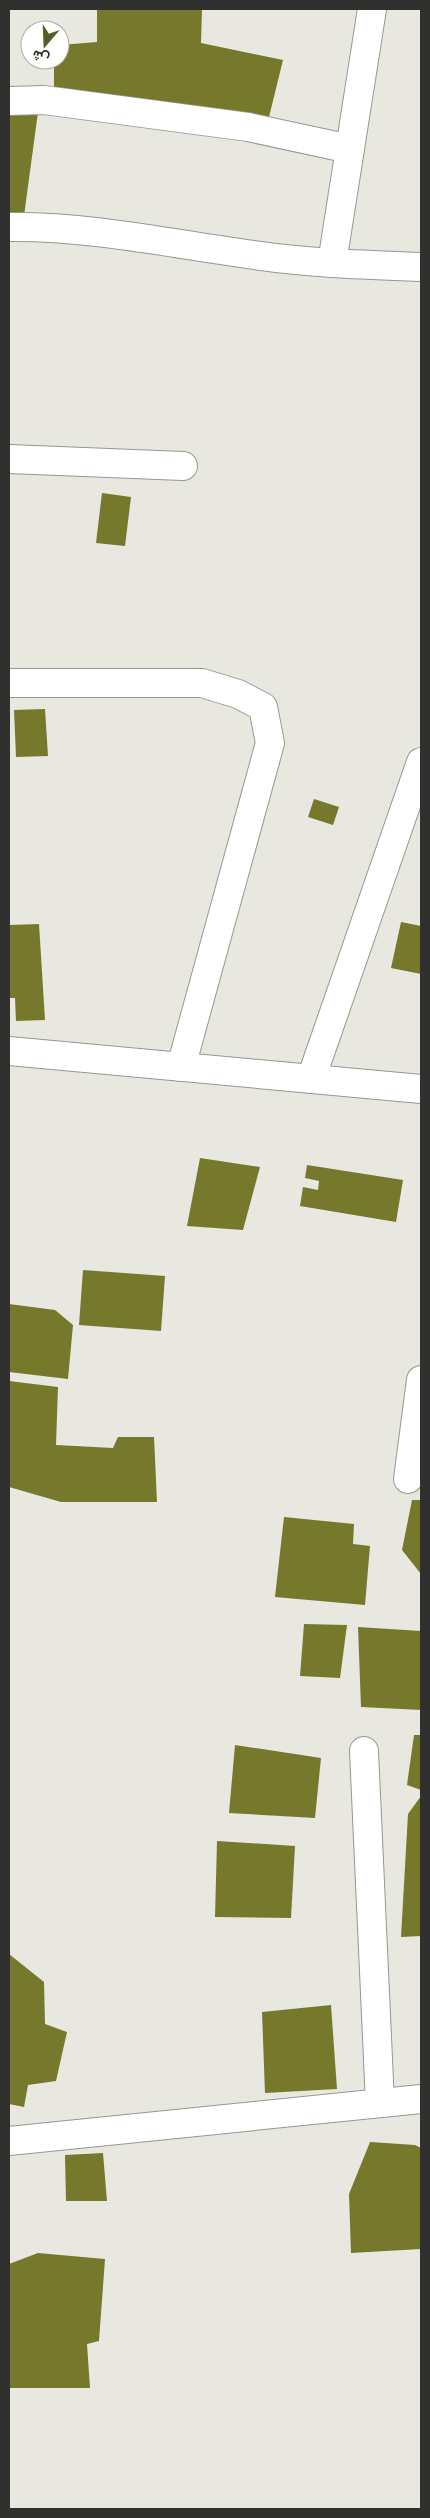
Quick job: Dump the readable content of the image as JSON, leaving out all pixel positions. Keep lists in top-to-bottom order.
{
  "north": "bottom"
}
